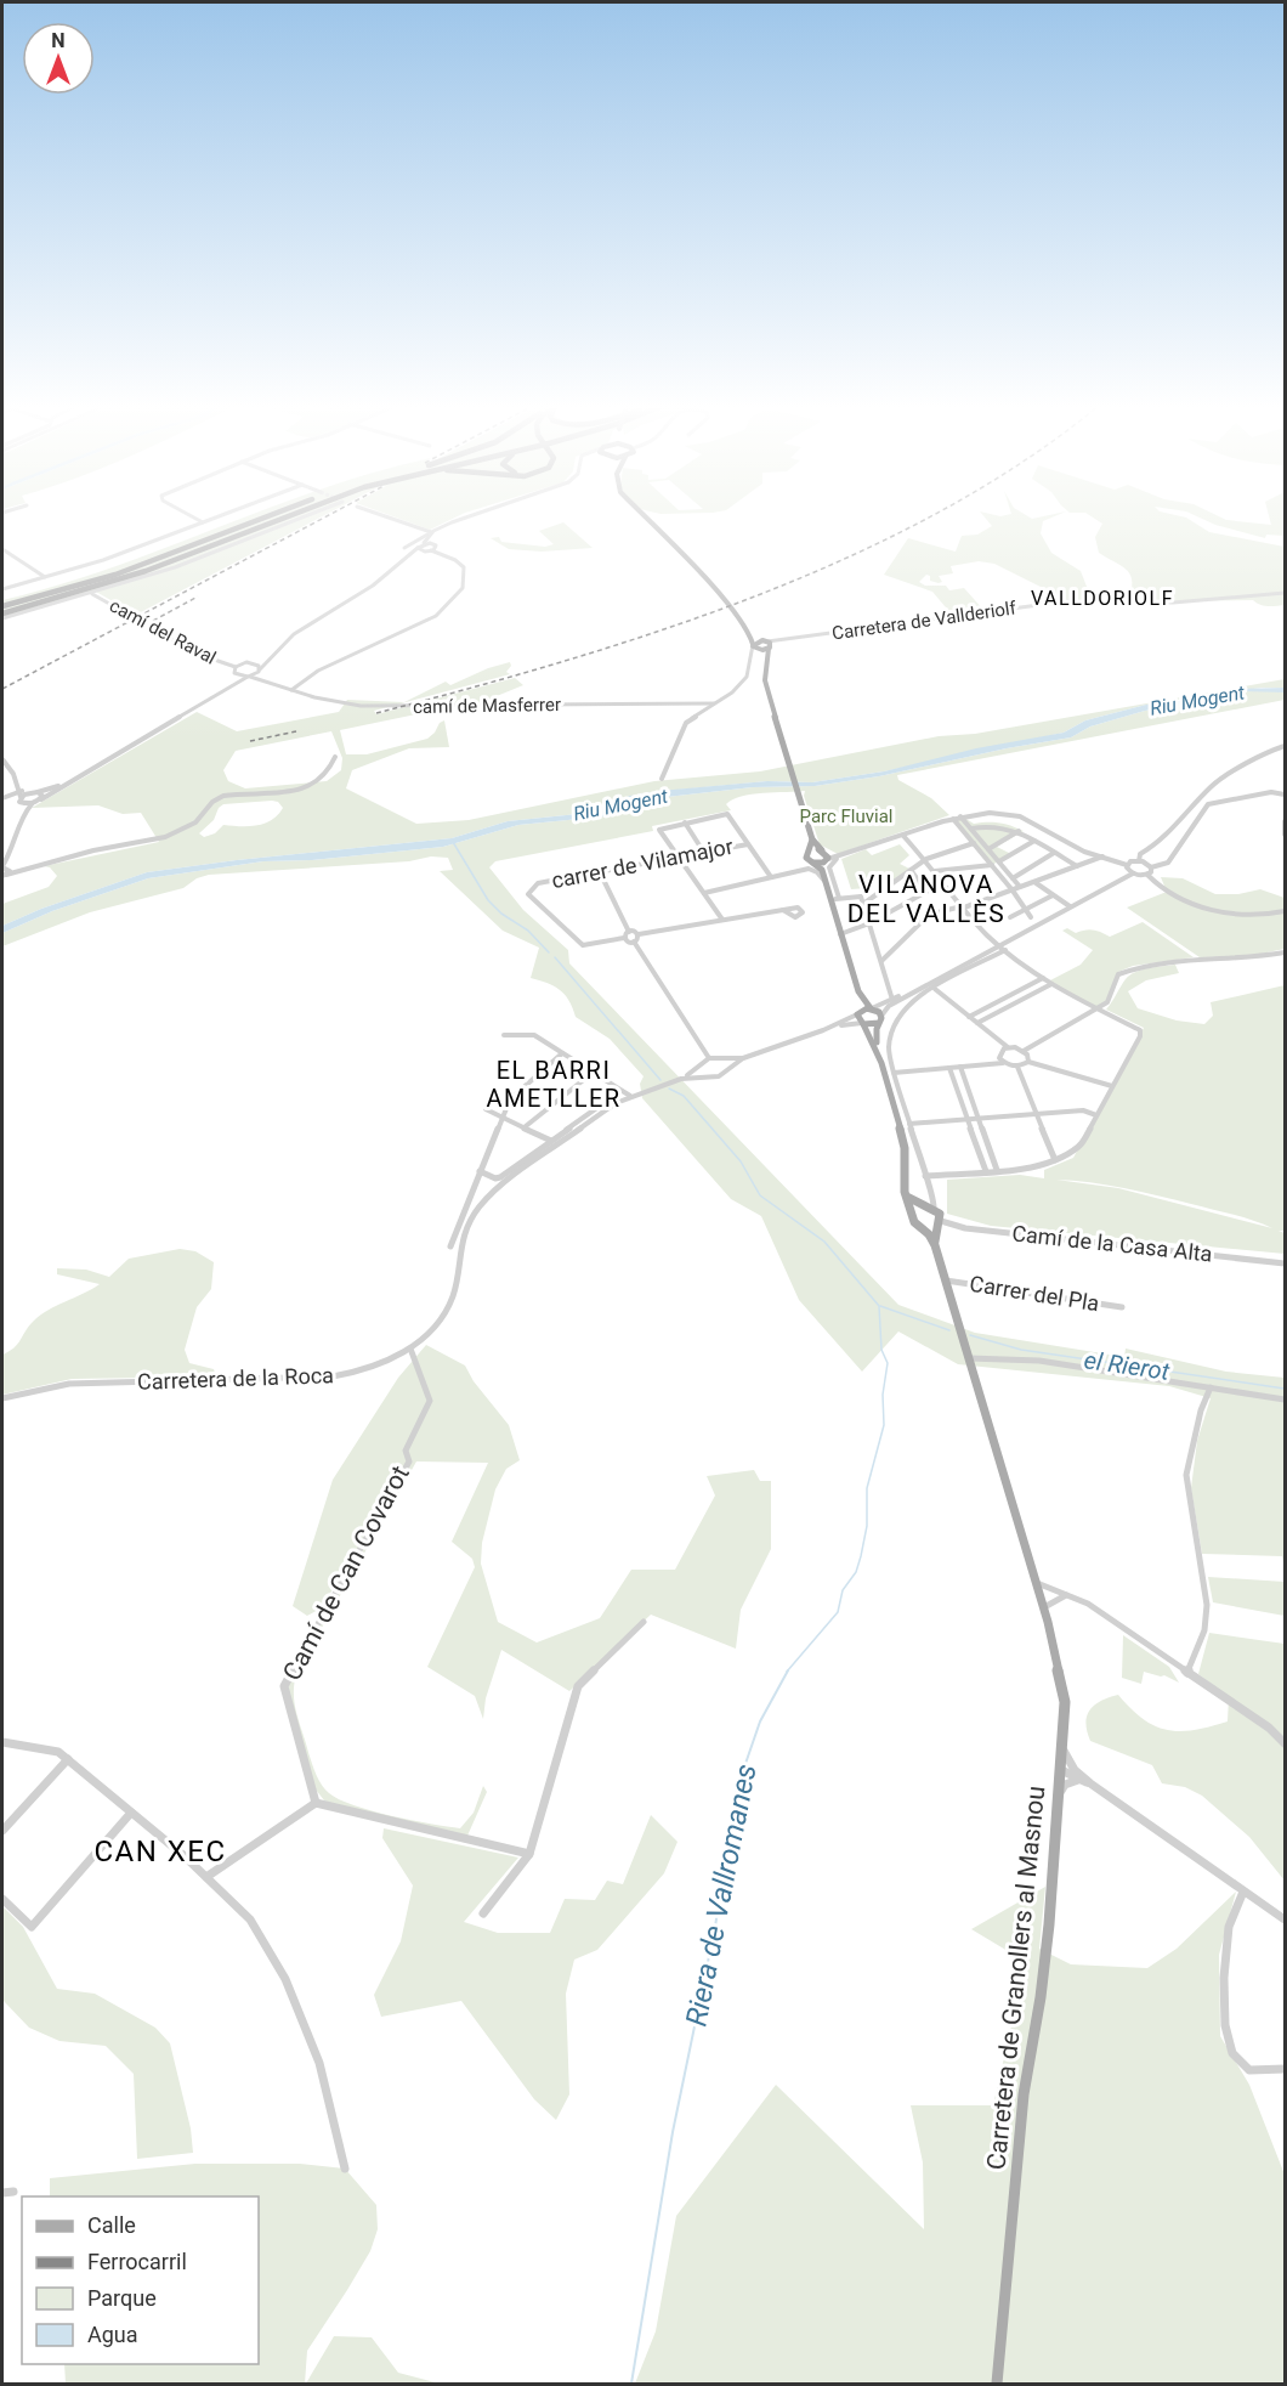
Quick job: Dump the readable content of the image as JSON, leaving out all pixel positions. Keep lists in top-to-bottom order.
{
  "streets": {
    "main road": ["Carretera de Granollers al Masnou"],
    "street": [
      "Carretera de Vallderiolf",
      "camí del Raval",
      "camí de Masferrer",
      "carrer de Vilamajor",
      "Camí de la Casa Alta",
      "Carrer del Pla",
      "Carretera de la Roca",
      "Camí de Can Covarot"
    ]
  },
  "crossings": [
    ["Camí de la Casa Alta", "Carretera de Granollers al Masnou"],
    ["Carrer del Pla", "Carretera de Granollers al Masnou"],
    ["Carretera de la Roca", "Camí de Can Covarot"]
  ],
  "districts": [
    "VALLDORIOLF",
    "VILANOVA DEL VALLÈS",
    "EL BARRI AMETLLER",
    "CAN XEC"
  ],
  "water": ["Riu Mogent", "el Rierot", "Riera de Vallromanes"],
  "parks": ["Parc Fluvial"],
  "legend": [
    "Calle",
    "Ferrocarril",
    "Parque",
    "Agua"
  ],
  "north": "top"
}
